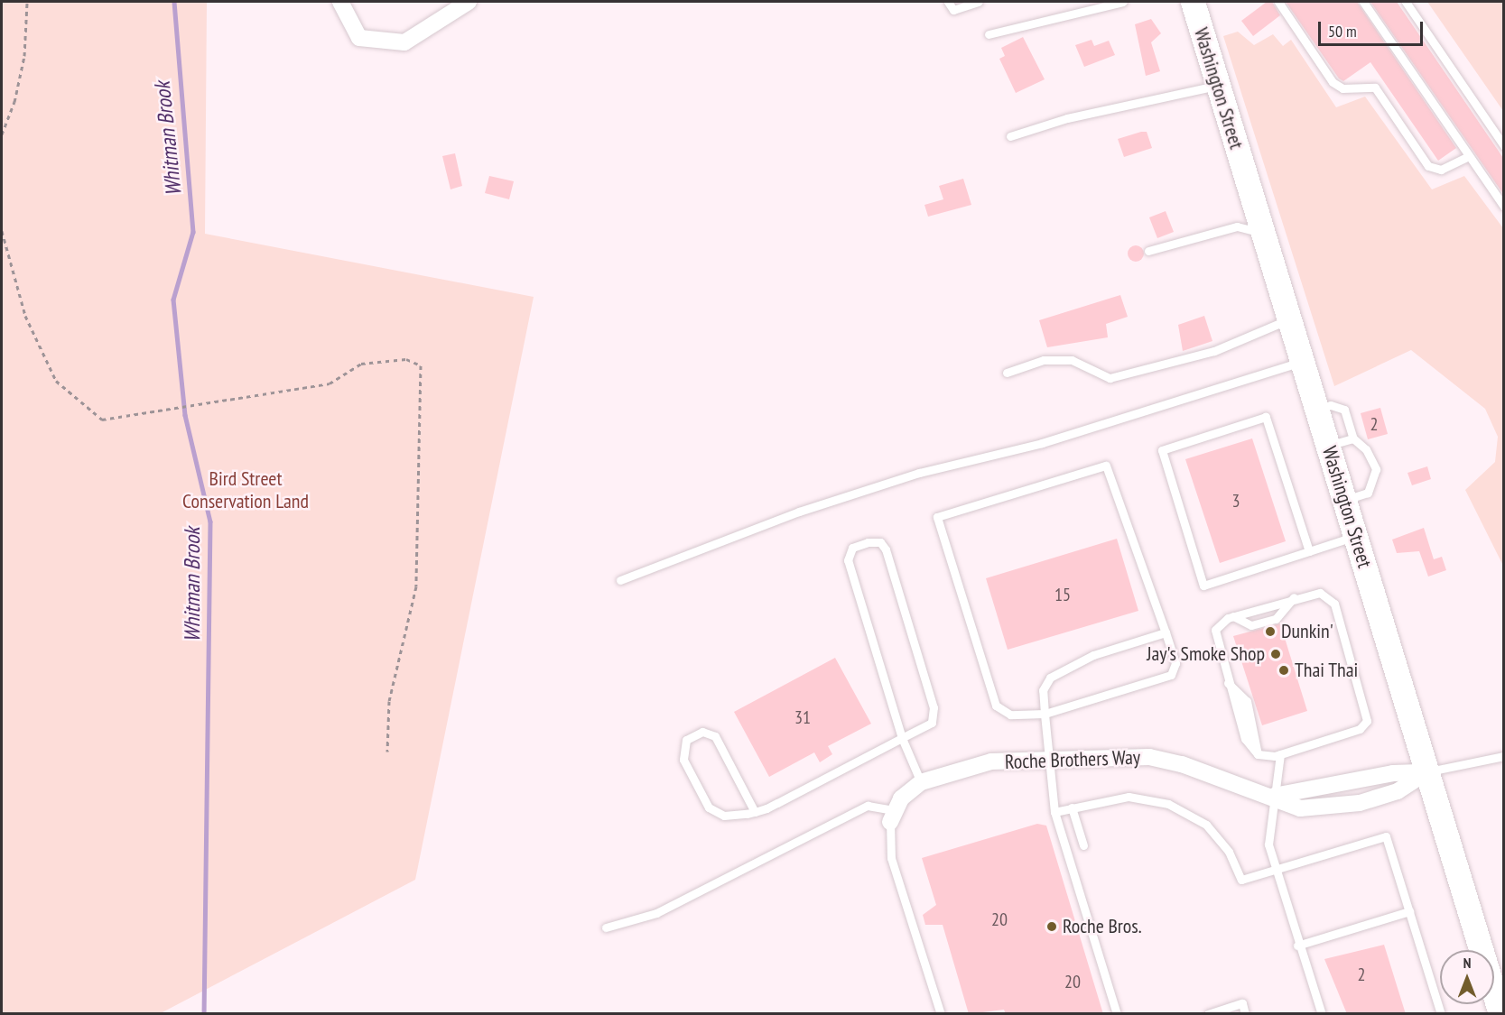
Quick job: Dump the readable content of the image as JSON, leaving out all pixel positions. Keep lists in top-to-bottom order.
{
  "streets": {
    "main road": ["Washington Street"],
    "street": ["Roche Brothers Way"]
  },
  "crossings": [
    ["Washington Street", "Roche Brothers Way"]
  ],
  "water": ["Whitman Brook"],
  "parks": ["Bird Street Conservation Land"],
  "places": [
    "Dunkin'",
    "Jay's Smoke Shop",
    "Thai Thai",
    "Roche Bros."
  ],
  "house_numbers": [
    "2",
    "3",
    "15",
    "31",
    "20",
    "2",
    "20"
  ],
  "scale_bar": "50 m",
  "north": "top"
}
